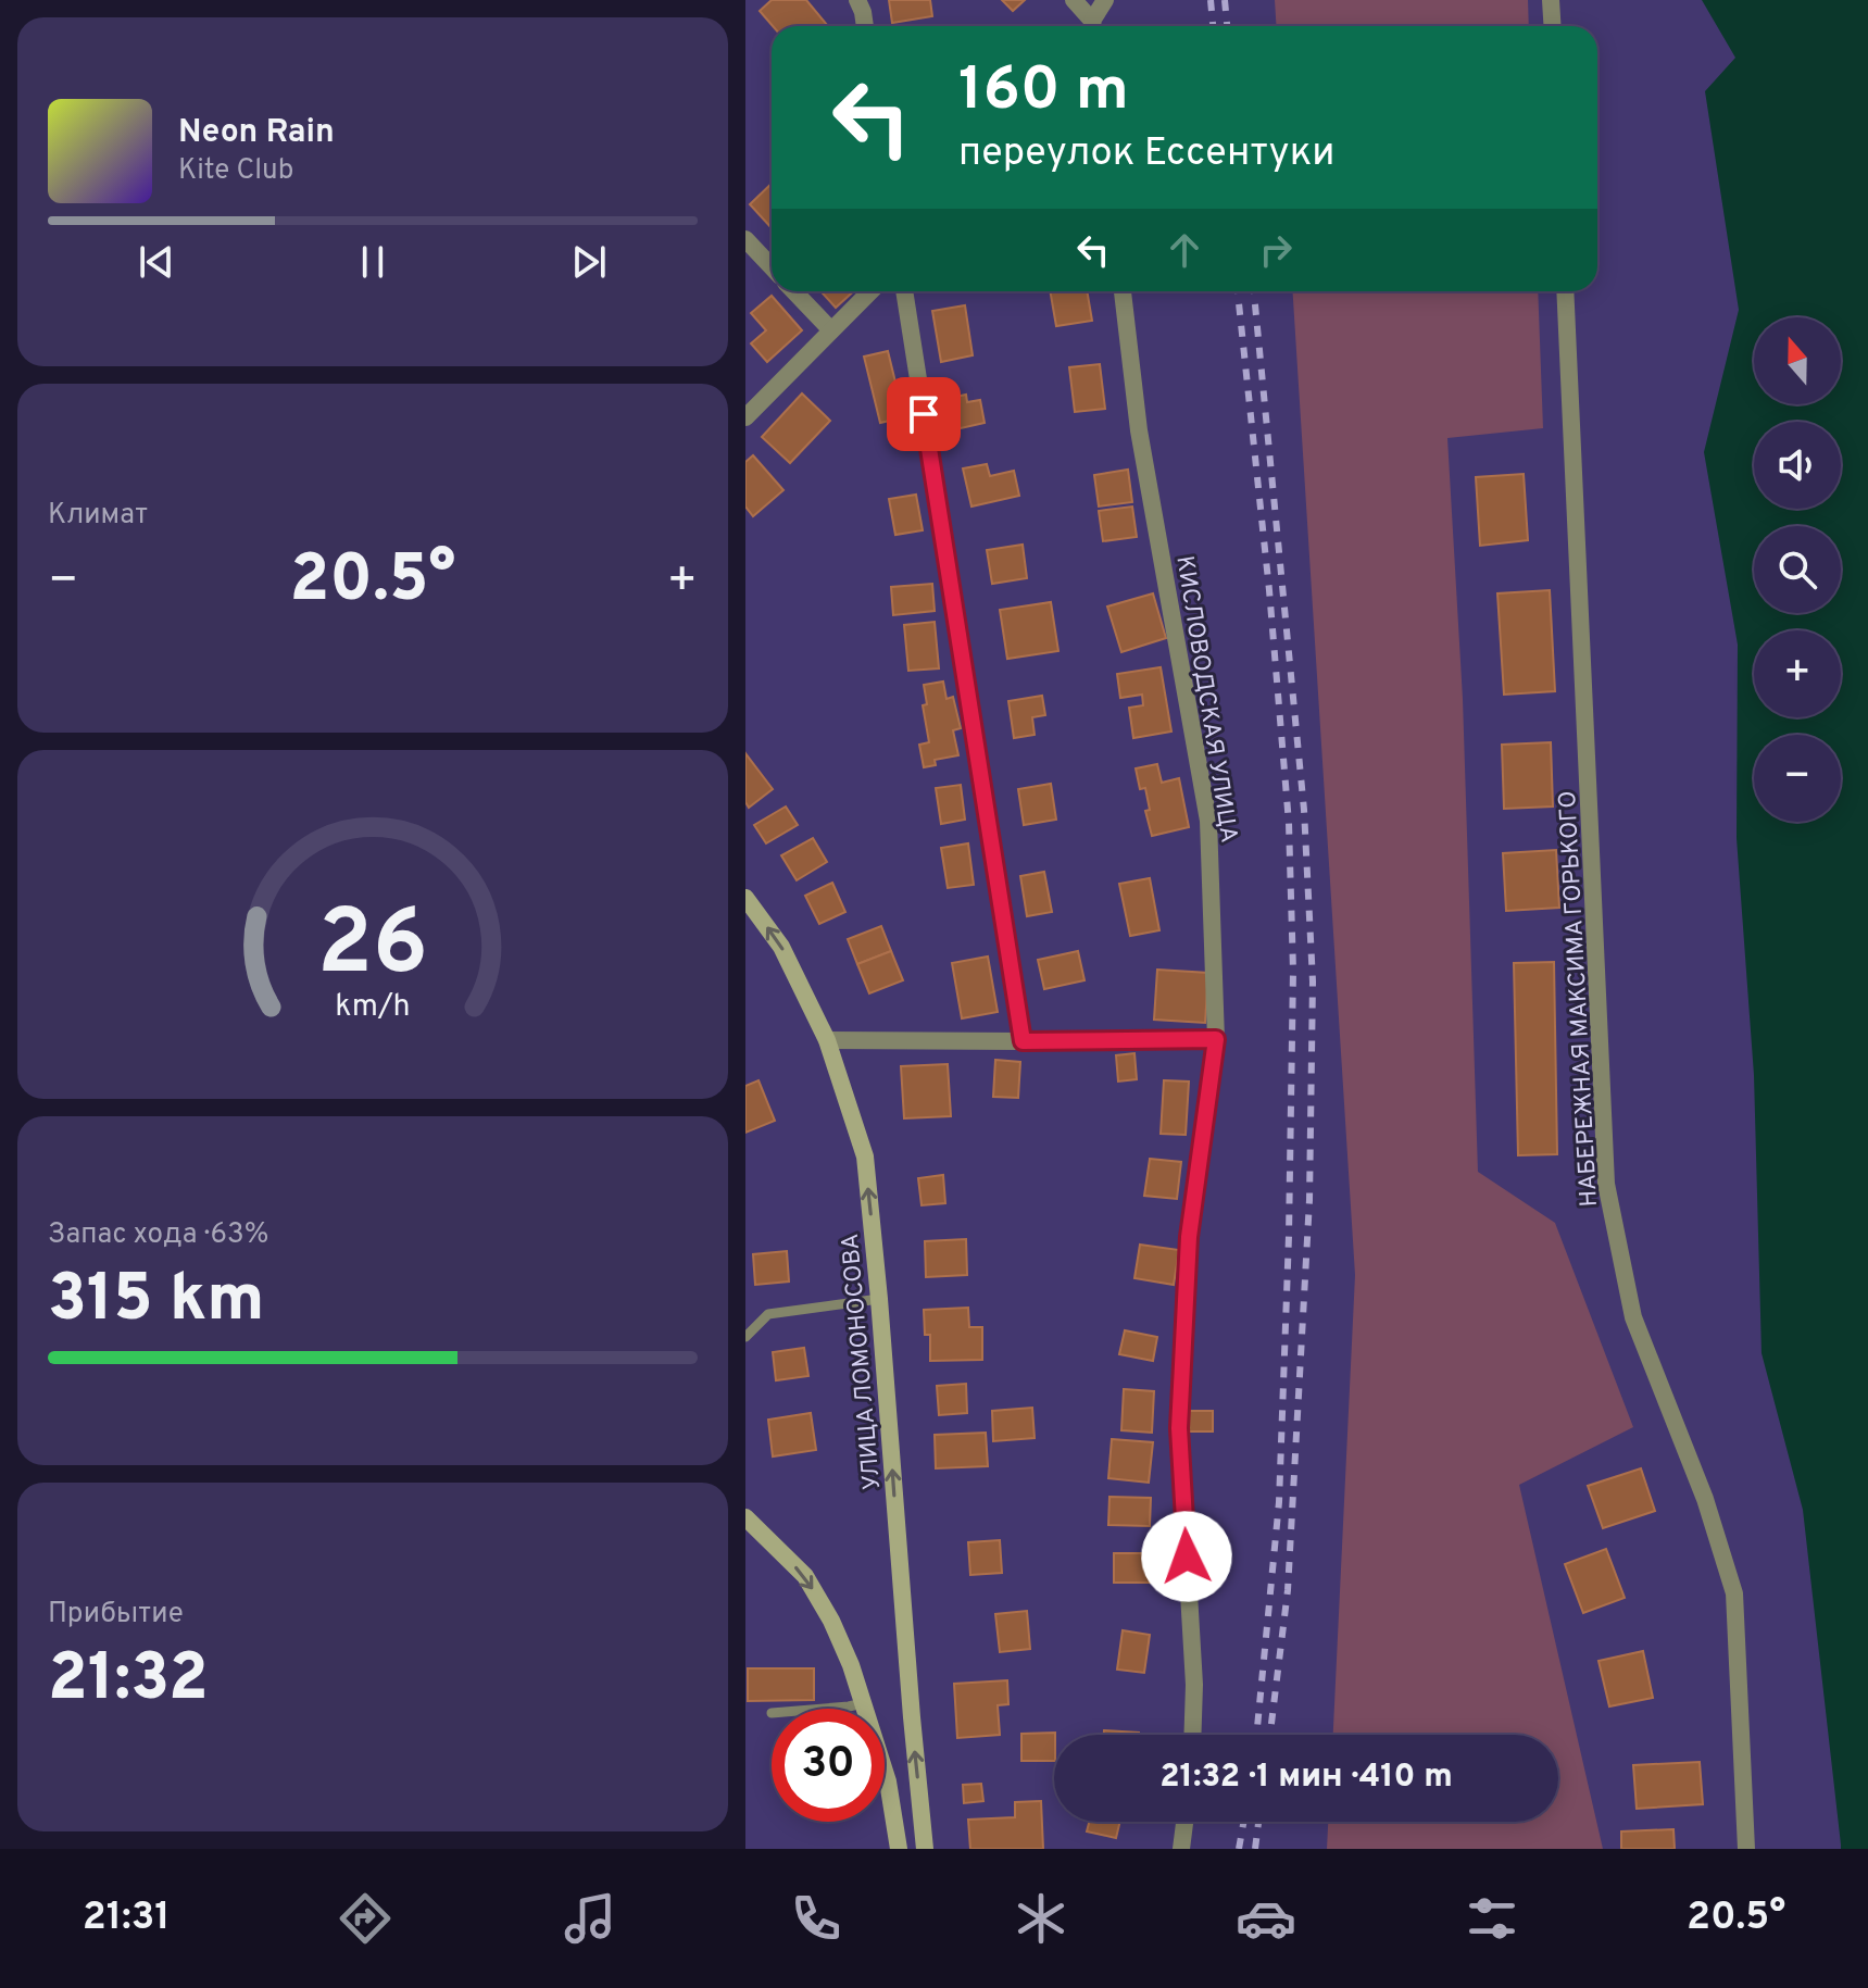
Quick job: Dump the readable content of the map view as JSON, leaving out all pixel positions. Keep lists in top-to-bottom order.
{
  "streets": {
    "main road": ["УЛИЦА ЛОМОНОСОВА"],
    "street": ["КИСЛОВОДСКАЯ УЛИЦА", "НАБЕРЕЖНАЯ МАКСИМА ГОРЬКОГО"]
  },
  "north": "top",
  "page": {
    "turn": ["160 m", "переулок Ессентуки"],
    "song": ["Neon Rain", "Kite Club"],
    "map_buttons": ["+", "−"],
    "tile": [
      "Климат",
      ["Запас хода · 63%", "315 km"],
      ["Прибытие", "21:32"]
    ],
    "heat": ["−", "20.5°", "+"],
    "limit": "30",
    "trip": "21:32 · 1 мин · 410 m",
    "tabs": ["21:31", "20.5°"],
    "gauge": ["26", "km/h"]
  }
}
